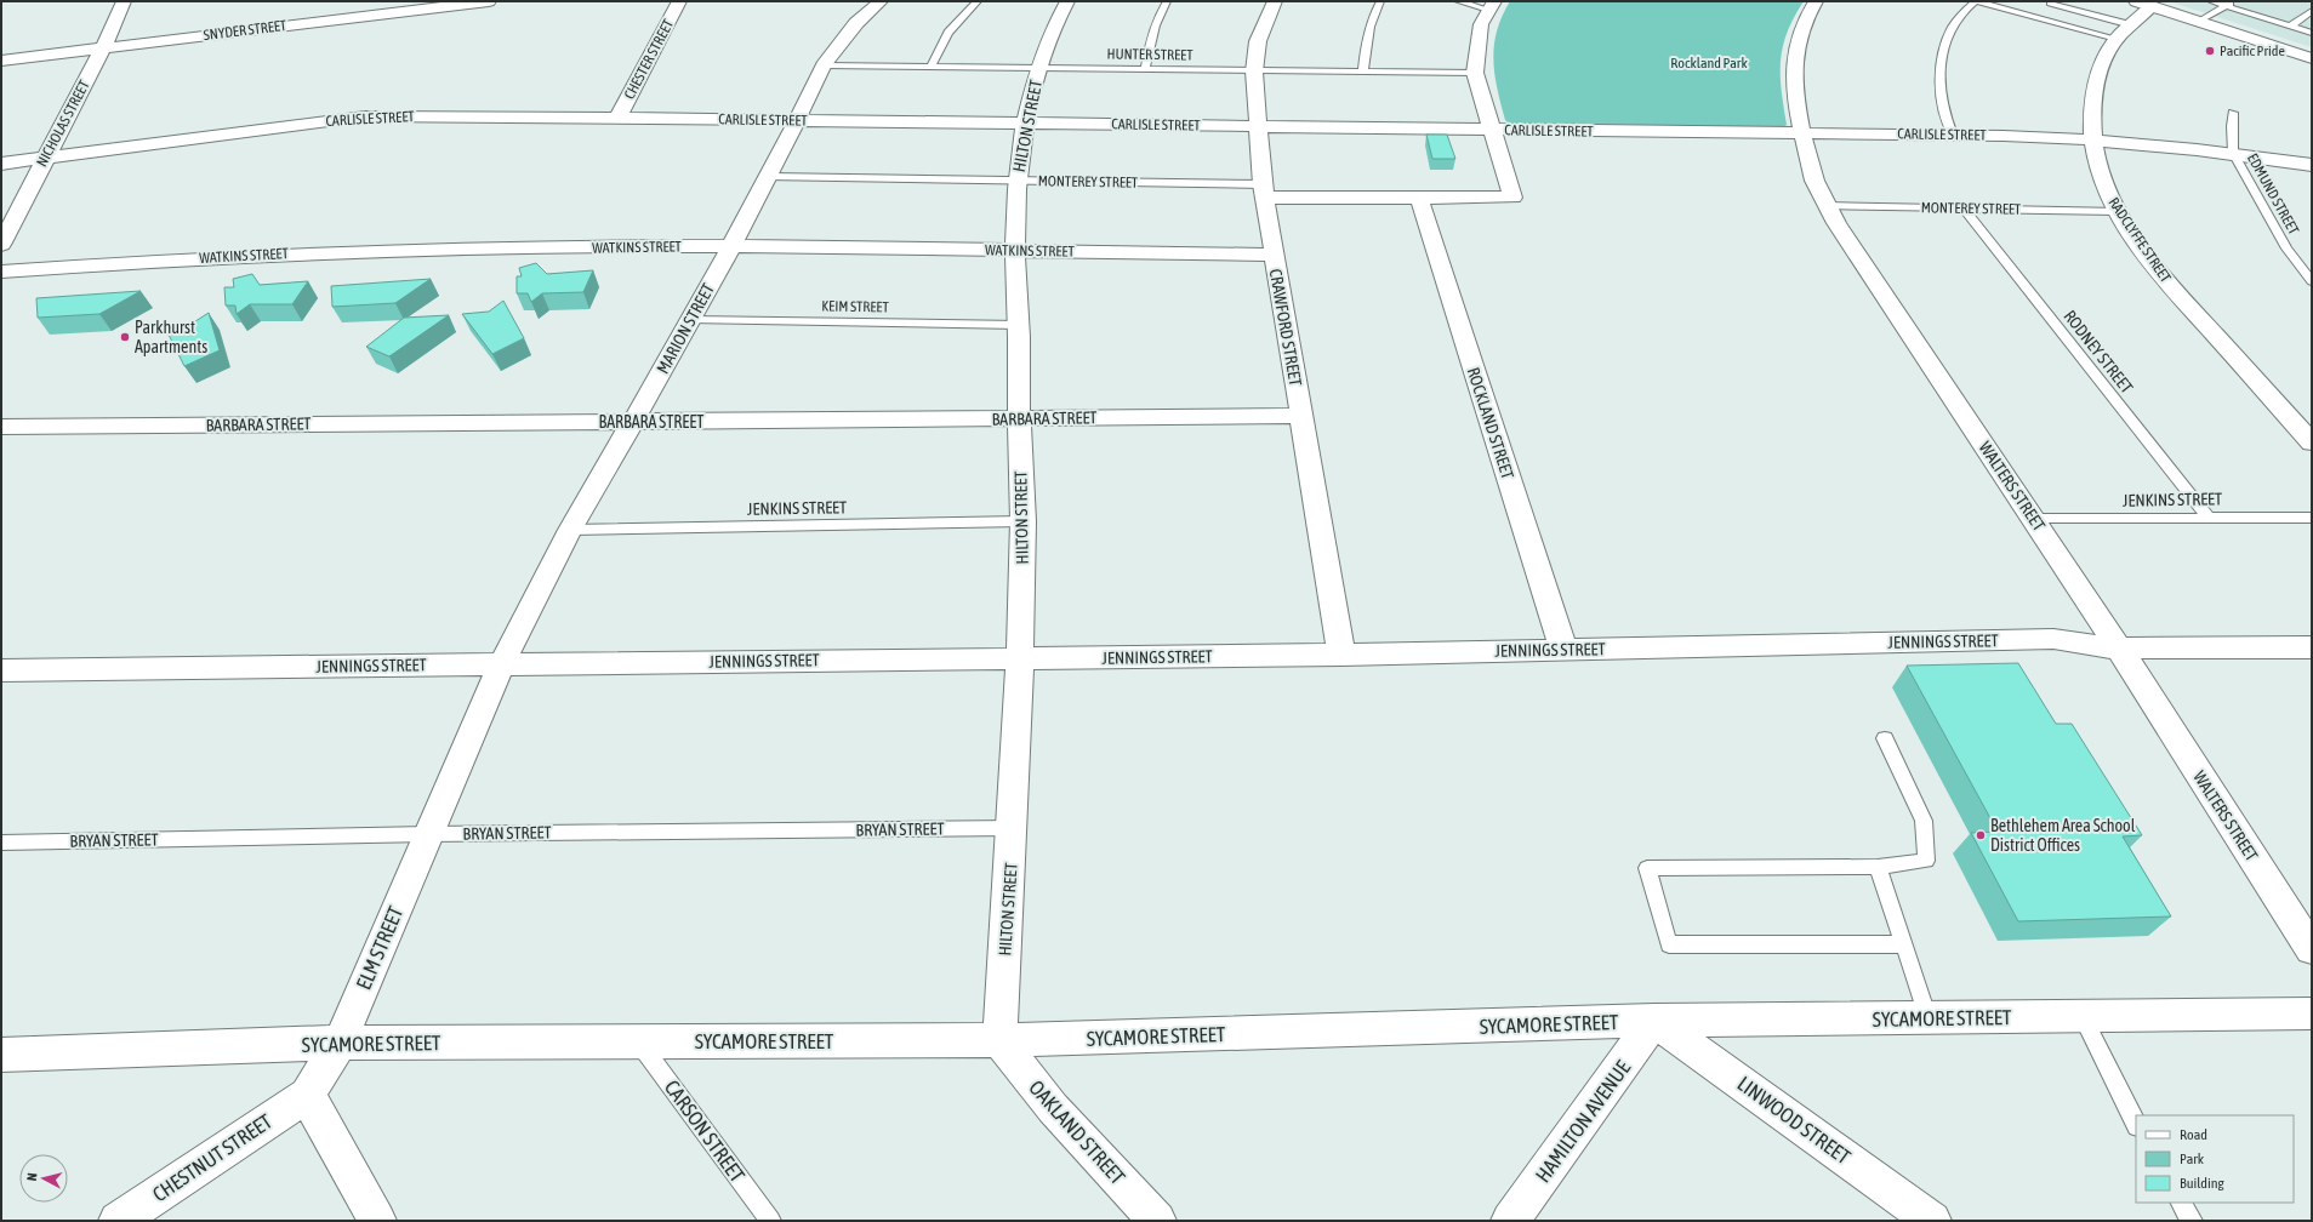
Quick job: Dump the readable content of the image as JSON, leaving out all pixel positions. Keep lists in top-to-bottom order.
{
  "streets": {
    "street": [
      "SNYDER STREET",
      "CHESTER STREET",
      "CARLISLE STREET",
      "NICHOLAS STREET",
      "HILTON STREET",
      "MONTEREY STREET",
      "RADCLYFFE STREET",
      "WATKINS STREET",
      "CRAWFORD STREET",
      "MARION STREET",
      "BARBARA STREET",
      "ROCKLAND STREET",
      "WALTERS STREET",
      "JENNINGS STREET",
      "ELM STREET",
      "SYCAMORE STREET",
      "LINWOOD STREET",
      "HAMILTON AVENUE",
      "OAKLAND STREET",
      "CHESTNUT STREET"
    ],
    "lane": [
      "HUNTER STREET",
      "EDMUND STREET",
      "KEIM STREET",
      "RODNEY STREET",
      "JENKINS STREET",
      "BRYAN STREET",
      "CARSON STREET"
    ]
  },
  "crossings": [
    ["SNYDER STREET", "NICHOLAS STREET"],
    ["HUNTER STREET", "HILTON STREET"],
    ["HUNTER STREET", "CRAWFORD STREET"],
    ["HUNTER STREET", "MARION STREET"],
    ["CHESTER STREET", "CARLISLE STREET"],
    ["CARLISLE STREET", "NICHOLAS STREET"],
    ["CARLISLE STREET", "HILTON STREET"],
    ["CARLISLE STREET", "MONTEREY STREET"],
    ["CARLISLE STREET", "EDMUND STREET"],
    ["CARLISLE STREET", "RADCLYFFE STREET"],
    ["CARLISLE STREET", "CRAWFORD STREET"],
    ["CARLISLE STREET", "MARION STREET"],
    ["CARLISLE STREET", "WALTERS STREET"],
    ["HILTON STREET", "MONTEREY STREET"],
    ["HILTON STREET", "WATKINS STREET"],
    ["HILTON STREET", "KEIM STREET"],
    ["HILTON STREET", "BARBARA STREET"],
    ["HILTON STREET", "JENKINS STREET"],
    ["HILTON STREET", "JENNINGS STREET"],
    ["HILTON STREET", "BRYAN STREET"],
    ["HILTON STREET", "SYCAMORE STREET"],
    ["HILTON STREET", "OAKLAND STREET"],
    ["MONTEREY STREET", "RADCLYFFE STREET"],
    ["MONTEREY STREET", "CRAWFORD STREET"],
    ["MONTEREY STREET", "MARION STREET"],
    ["MONTEREY STREET", "RODNEY STREET"],
    ["MONTEREY STREET", "ROCKLAND STREET"],
    ["MONTEREY STREET", "WALTERS STREET"],
    ["WATKINS STREET", "CRAWFORD STREET"],
    ["WATKINS STREET", "MARION STREET"],
    ["KEIM STREET", "MARION STREET"],
    ["CRAWFORD STREET", "BARBARA STREET"],
    ["CRAWFORD STREET", "JENNINGS STREET"],
    ["MARION STREET", "BARBARA STREET"],
    ["MARION STREET", "JENKINS STREET"],
    ["MARION STREET", "JENNINGS STREET"],
    ["MARION STREET", "ELM STREET"],
    ["RODNEY STREET", "JENKINS STREET"],
    ["ROCKLAND STREET", "JENNINGS STREET"],
    ["WALTERS STREET", "JENKINS STREET"],
    ["WALTERS STREET", "JENNINGS STREET"],
    ["JENNINGS STREET", "ELM STREET"],
    ["BRYAN STREET", "ELM STREET"],
    ["ELM STREET", "SYCAMORE STREET"],
    ["ELM STREET", "CHESTNUT STREET"],
    ["SYCAMORE STREET", "LINWOOD STREET"],
    ["SYCAMORE STREET", "HAMILTON AVENUE"],
    ["SYCAMORE STREET", "CARSON STREET"],
    ["SYCAMORE STREET", "OAKLAND STREET"],
    ["LINWOOD STREET", "HAMILTON AVENUE"]
  ],
  "parks": ["Rockland Park"],
  "places": ["Pacific Pride", "Parkhurst Apartments", "Bethlehem Area School District Offices"],
  "legend": ["Road", "Park", "Building"],
  "north": "left"
}
